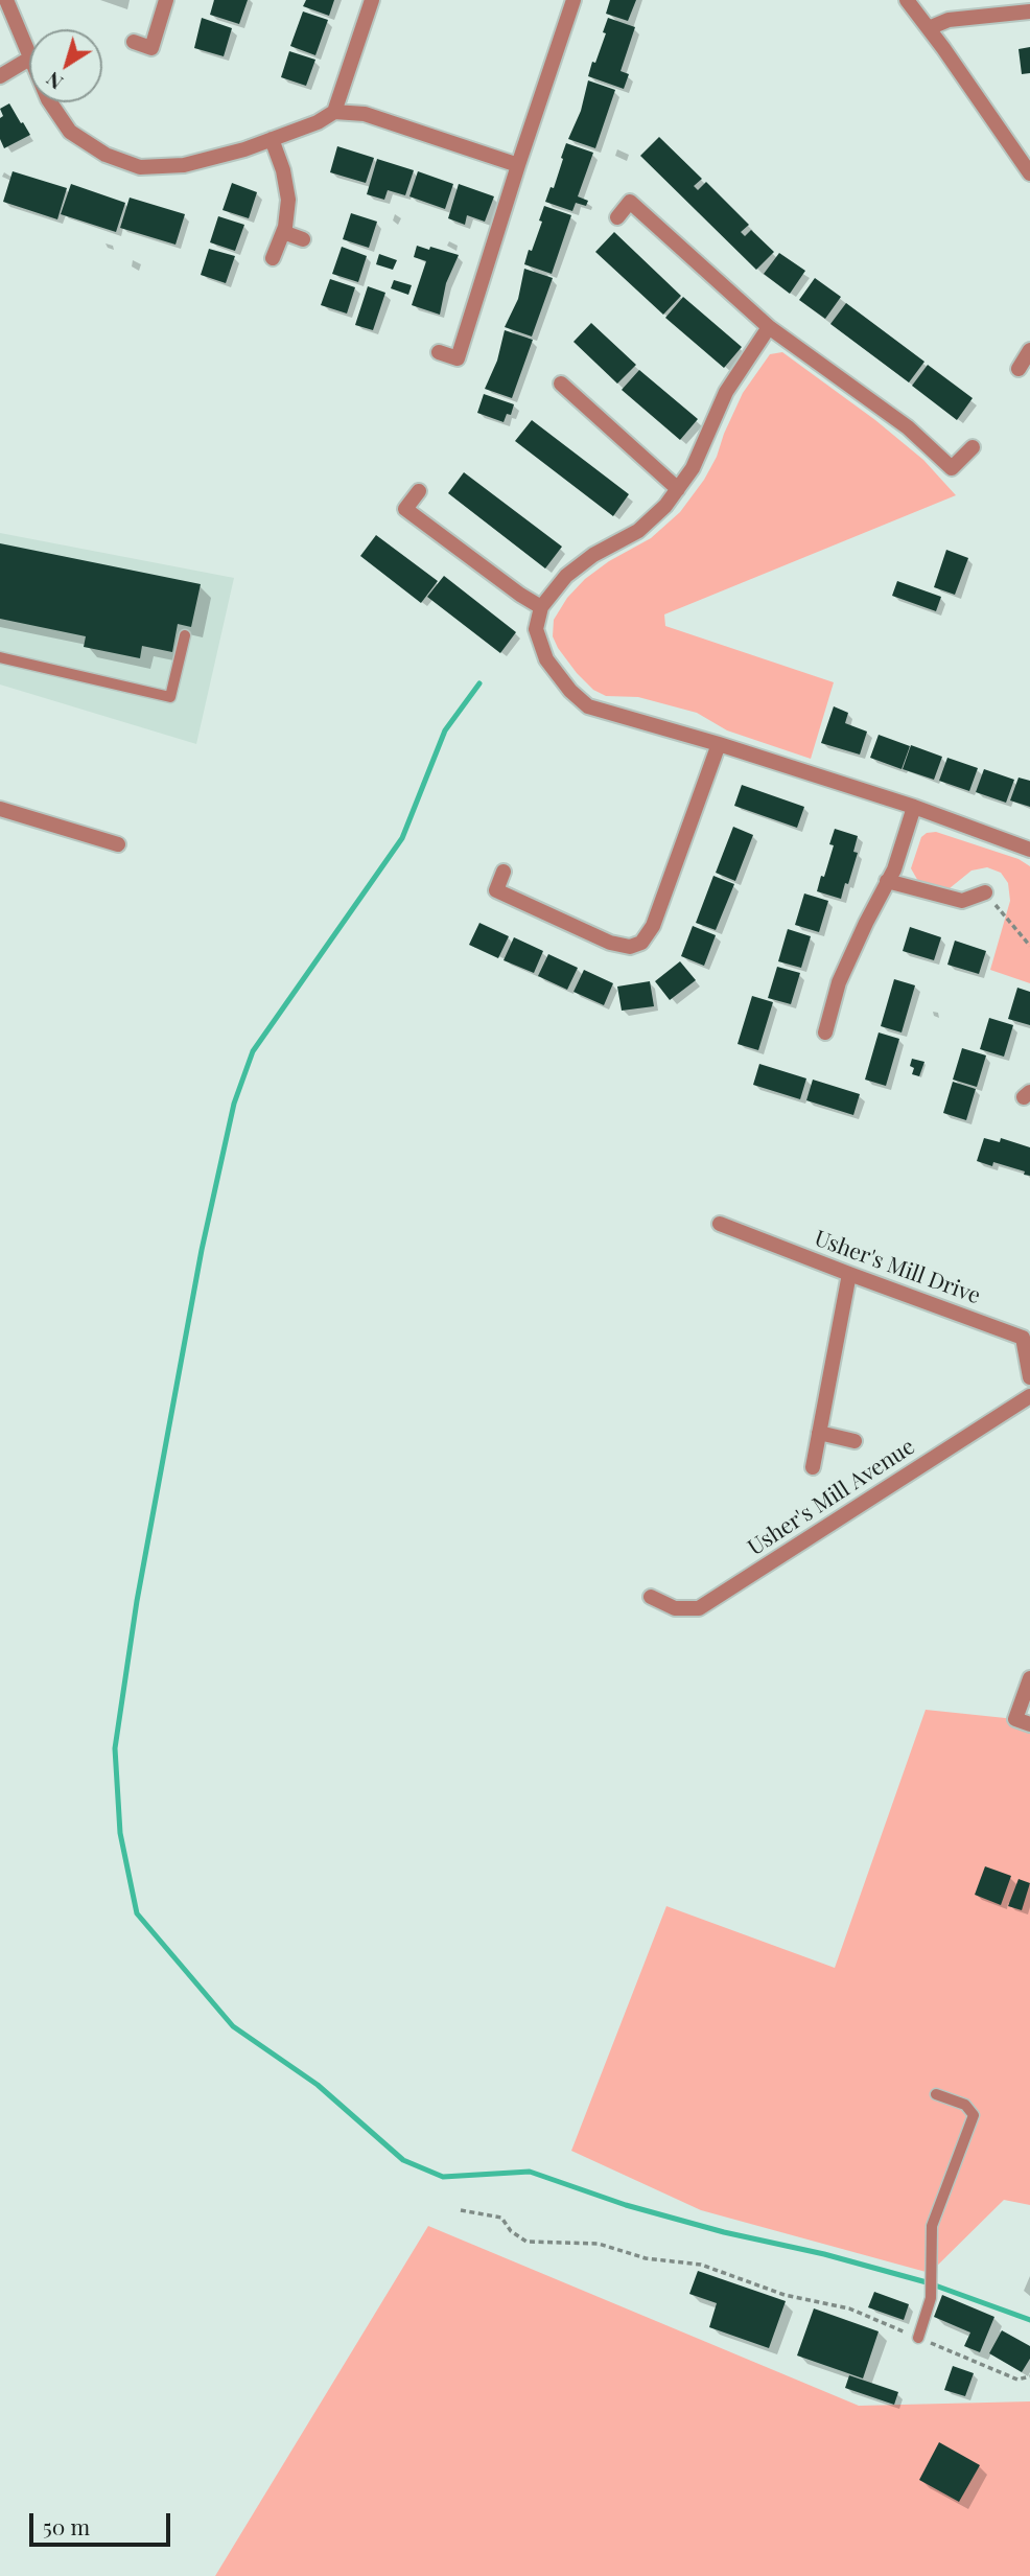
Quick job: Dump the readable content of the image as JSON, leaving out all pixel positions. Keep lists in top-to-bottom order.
{
  "streets": {
    "street": ["Usher's Mill Drive", "Usher's Mill Avenue"]
  },
  "scale_bar": "50 m",
  "north": "bottom left"
}
